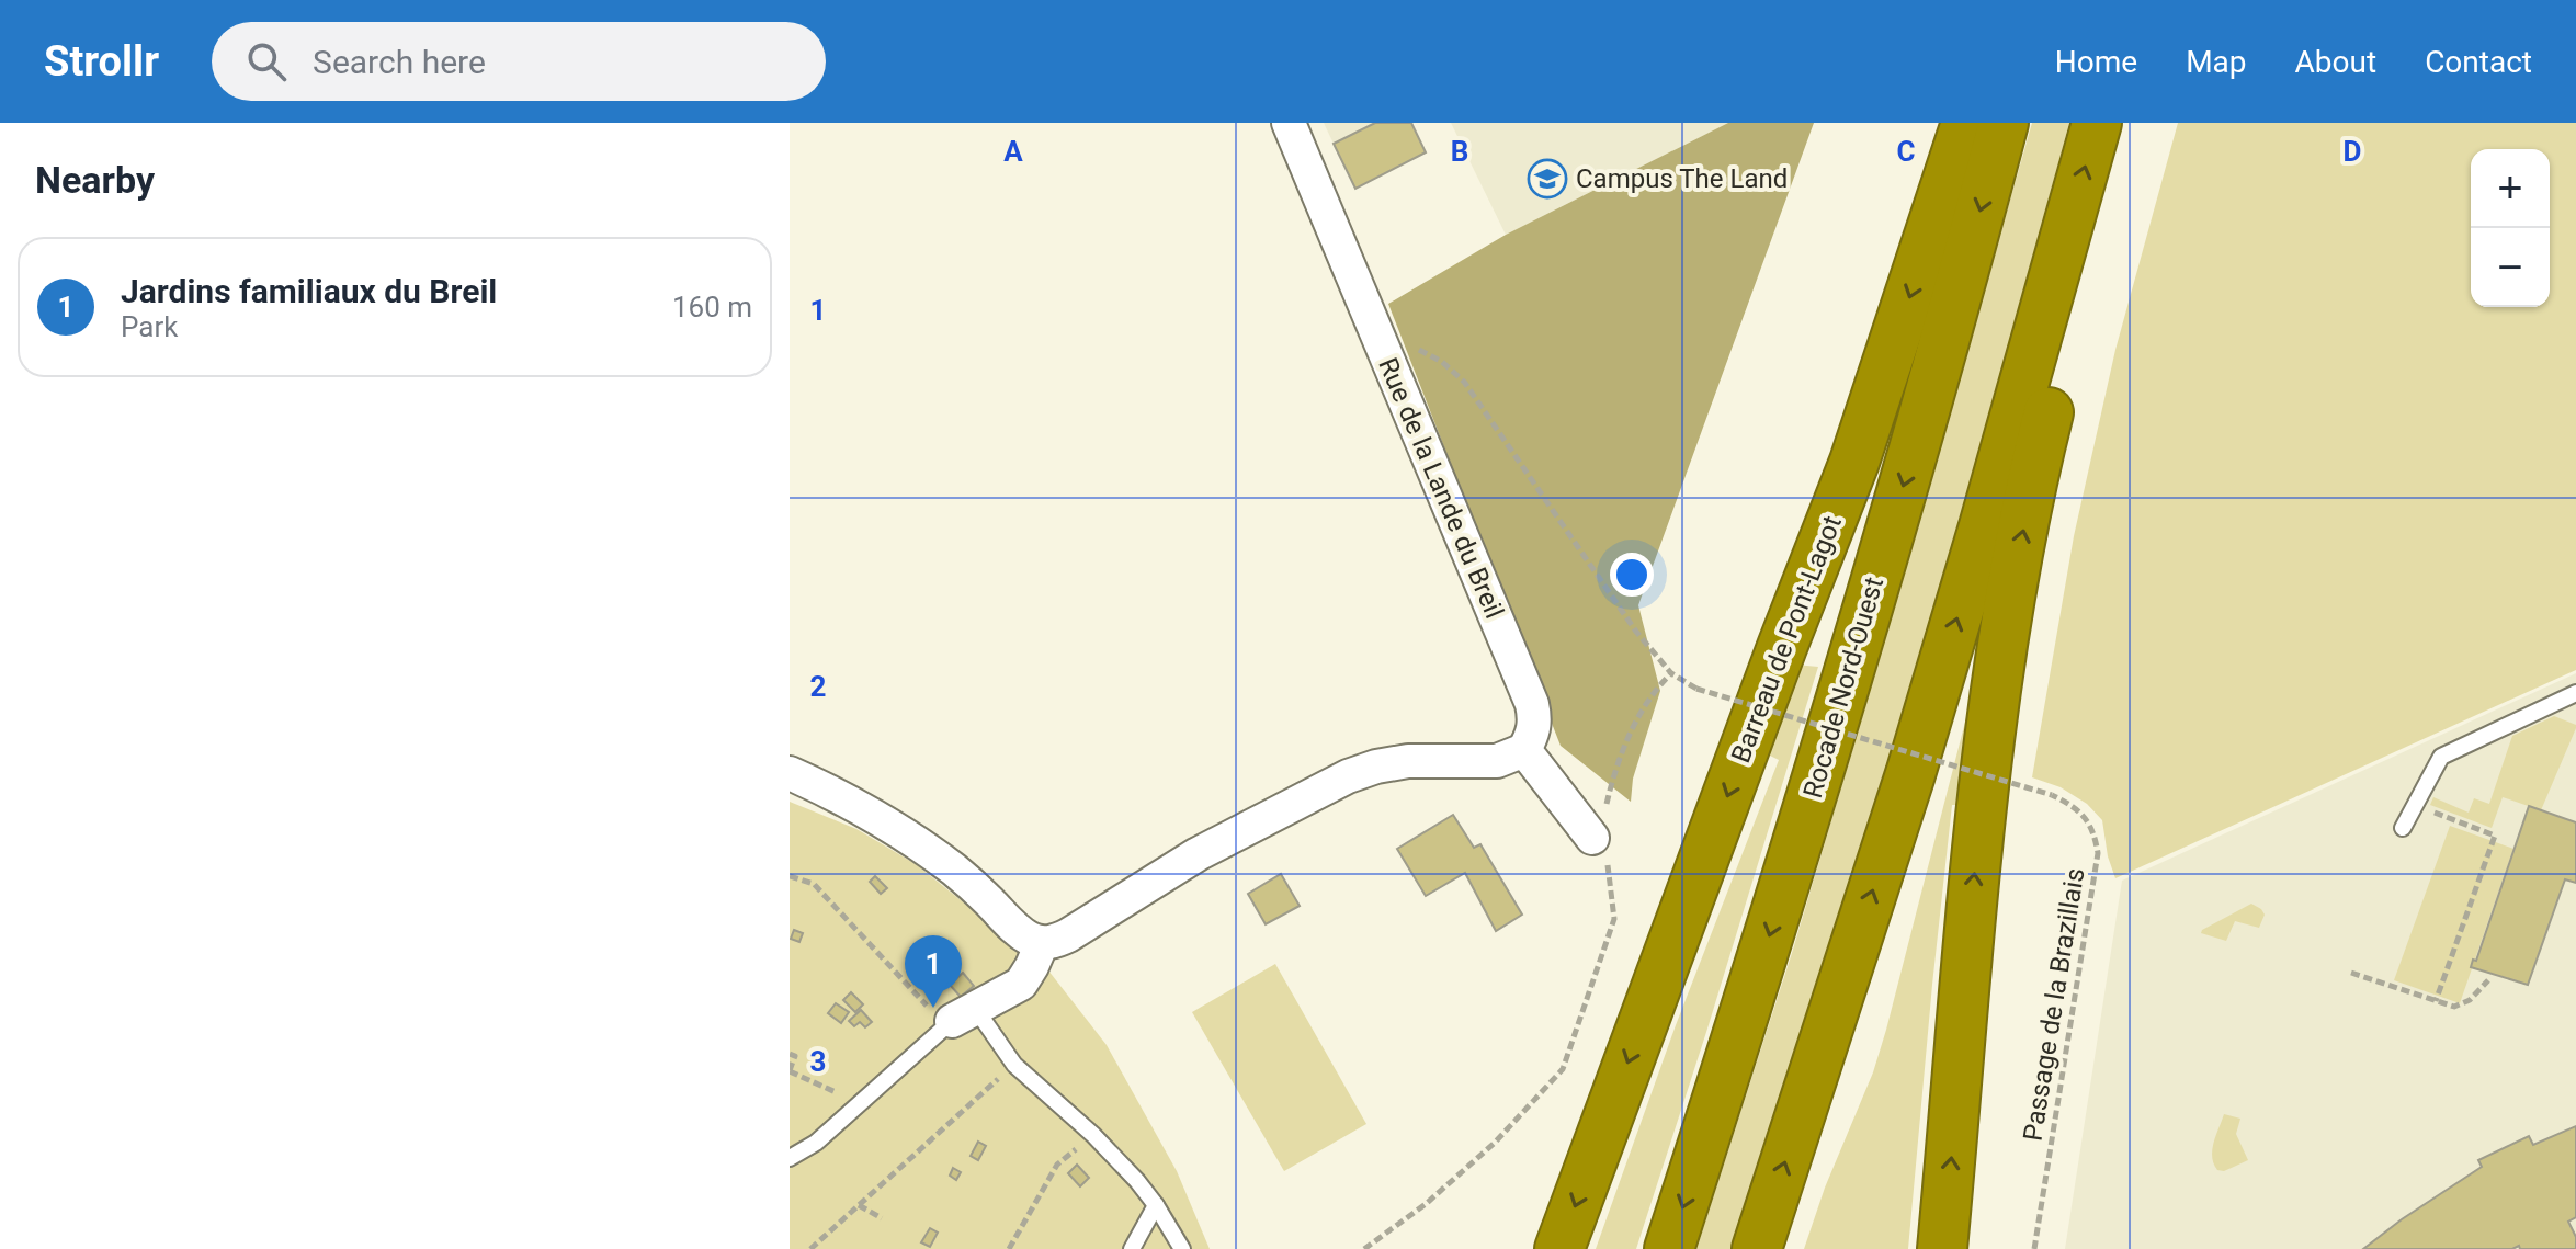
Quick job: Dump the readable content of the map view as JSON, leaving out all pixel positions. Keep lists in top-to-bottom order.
{
  "streets": {
    "highway": ["Barreau de Pont-Lagot", "Rocade Nord-Ouest"],
    "street": ["Rue de la Lande du Breil"],
    "path": ["Passage de la Brazillais"]
  },
  "crossings": [
    ["Rue de la Lande du Breil", "Passage de la Brazillais"]
  ],
  "places": {
    "school or university": ["Campus The Land"]
  },
  "page": {
    "header": "Strollr",
    "search": "Search here",
    "nav": [
      "Home",
      "Map",
      "About",
      "Contact"
    ],
    "heading": "Nearby",
    "map_buttons": ["+", "−"],
    "list": [
      {
        "mark": "1",
        "name": "Jardins familiaux du Breil",
        "note": "Park",
        "value": "160 m"
      }
    ],
    "pins": "1"
  },
  "grid": {
    "columns": [
      "A",
      "B",
      "C",
      "D"
    ],
    "rows": ["1", "2", "3"]
  }
}
